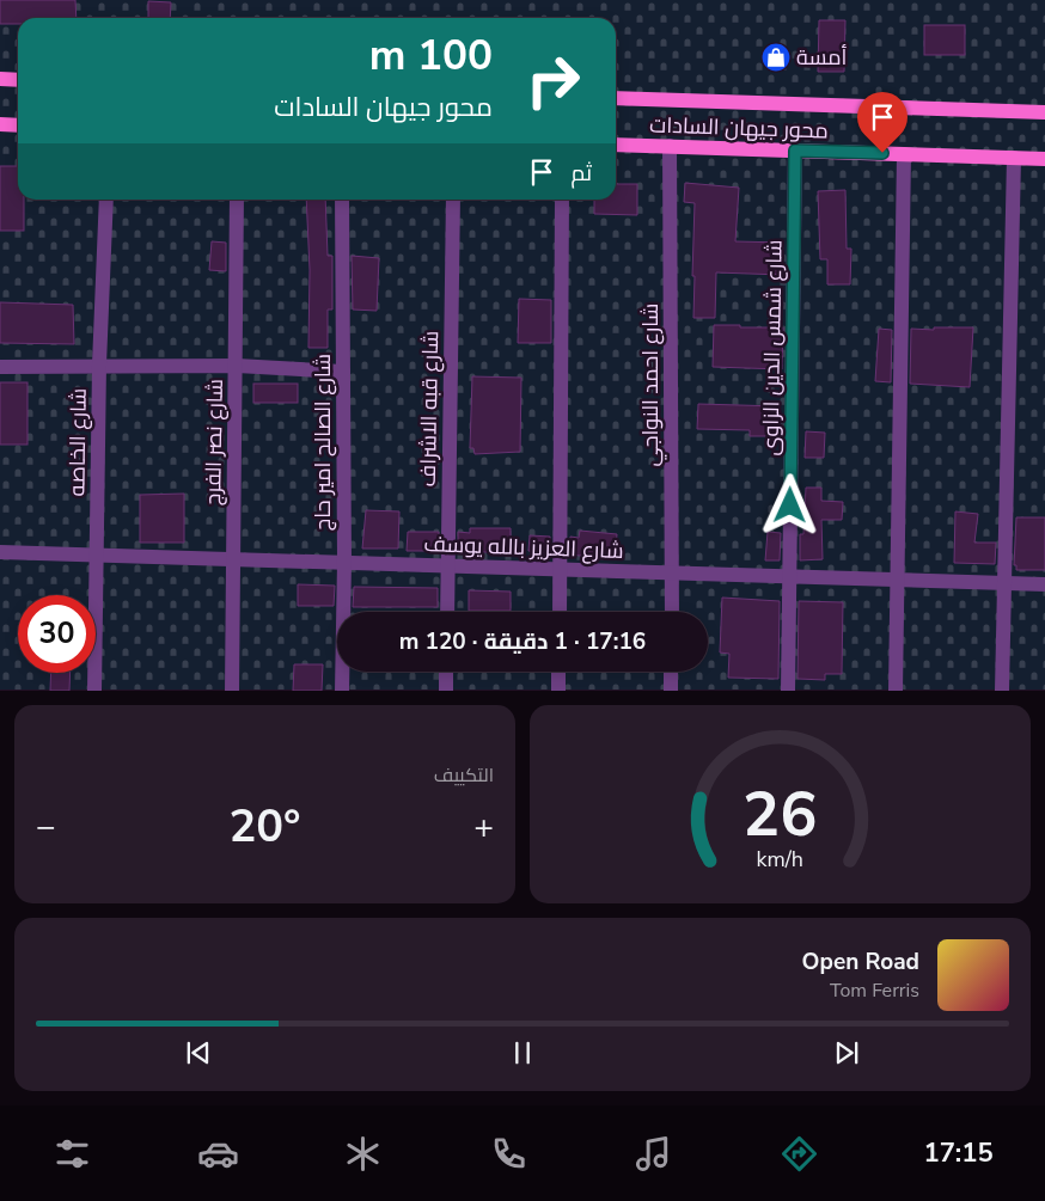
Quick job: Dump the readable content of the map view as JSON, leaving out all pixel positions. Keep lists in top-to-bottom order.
{
  "streets": {
    "main road": ["محور جيهان السادات"],
    "street": [
      "شارع شمس الدين الزاوى",
      "شارع احمد النواجي",
      "شارع قبه الاشراف",
      "شارع الخاصه",
      "شارع نصر الفرج",
      "شارع الصالح امير حاج",
      "شارع العزيز بالله يوسف"
    ]
  },
  "crossings": [
    ["محور جيهان السادات", "شارع شمس الدين الزاوى"],
    ["محور جيهان السادات", "شارع احمد النواجي"],
    ["شارع شمس الدين الزاوى", "شارع العزيز بالله يوسف"],
    ["شارع احمد النواجي", "شارع العزيز بالله يوسف"],
    ["شارع قبه الاشراف", "شارع العزيز بالله يوسف"],
    ["شارع الخاصه", "شارع العزيز بالله يوسف"],
    ["شارع نصر الفرج", "شارع العزيز بالله يوسف"],
    ["شارع الصالح امير حاج", "شارع العزيز بالله يوسف"]
  ],
  "places": {
    "shop": ["أمسة"]
  },
  "page": {
    "turn": ["100 m", "محور جيهان السادات"],
    "then": "ثم",
    "limit": "30",
    "trip": "17:16 · 1 دقيقة · 120 m",
    "tile": "التكييف",
    "heat": ["−", "20°", "+"],
    "song": ["Open Road", "Tom Ferris"],
    "tabs": "17:15",
    "gauge": ["26", "km/h"]
  }
}
